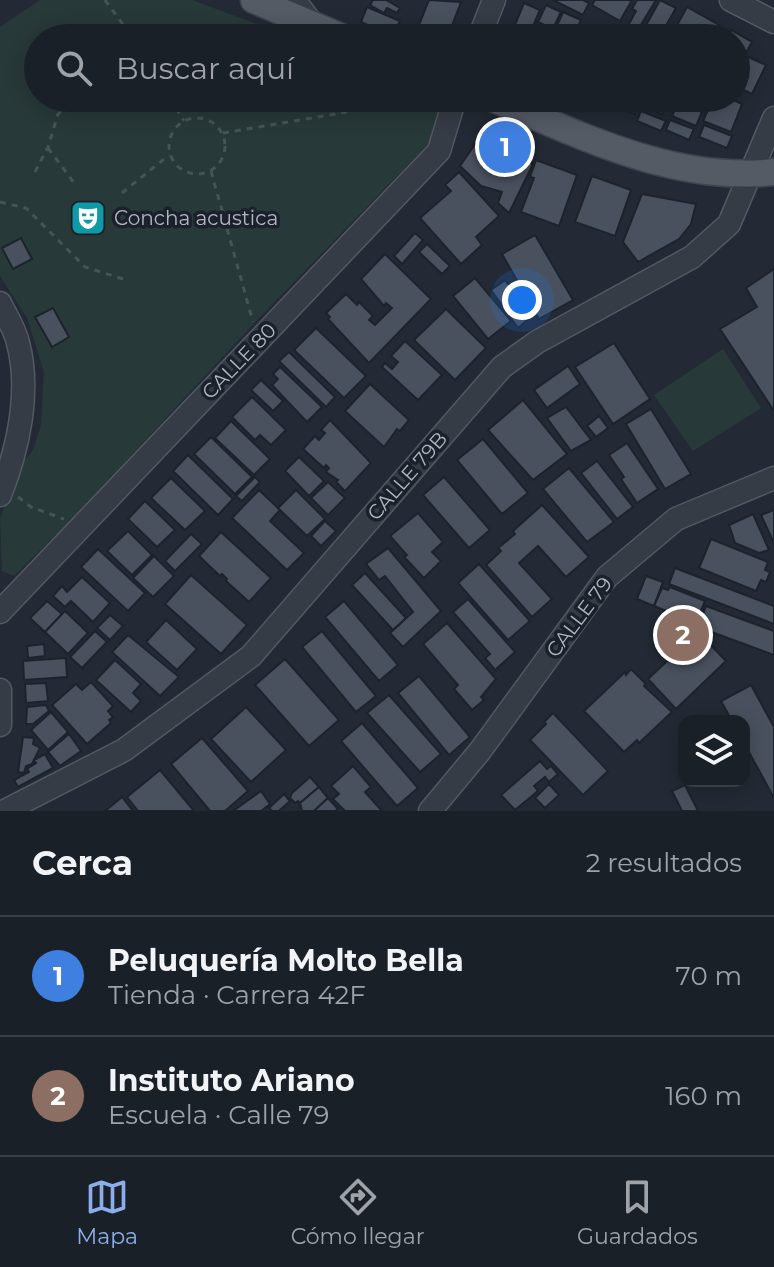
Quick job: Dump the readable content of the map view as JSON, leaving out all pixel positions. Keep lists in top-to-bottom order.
{
  "streets": {
    "street": ["CALLE 80", "CALLE 79B", "CALLE 79"]
  },
  "places": {
    "theatre": ["Concha acustica"]
  },
  "page": {
    "search": "Buscar aquí",
    "pins": ["1", "2"],
    "heading": ["Cerca", "2 resultados"],
    "list": [
      {
        "mark": "1",
        "name": "Peluquería Molto Bella",
        "note": "Tienda · Carrera 42F",
        "value": "70 m"
      },
      {
        "mark": "2",
        "name": "Instituto Ariano",
        "note": "Escuela · Calle 79",
        "value": "160 m"
      }
    ],
    "nav": ["Mapa", "Cómo llegar", "Guardados"]
  }
}
